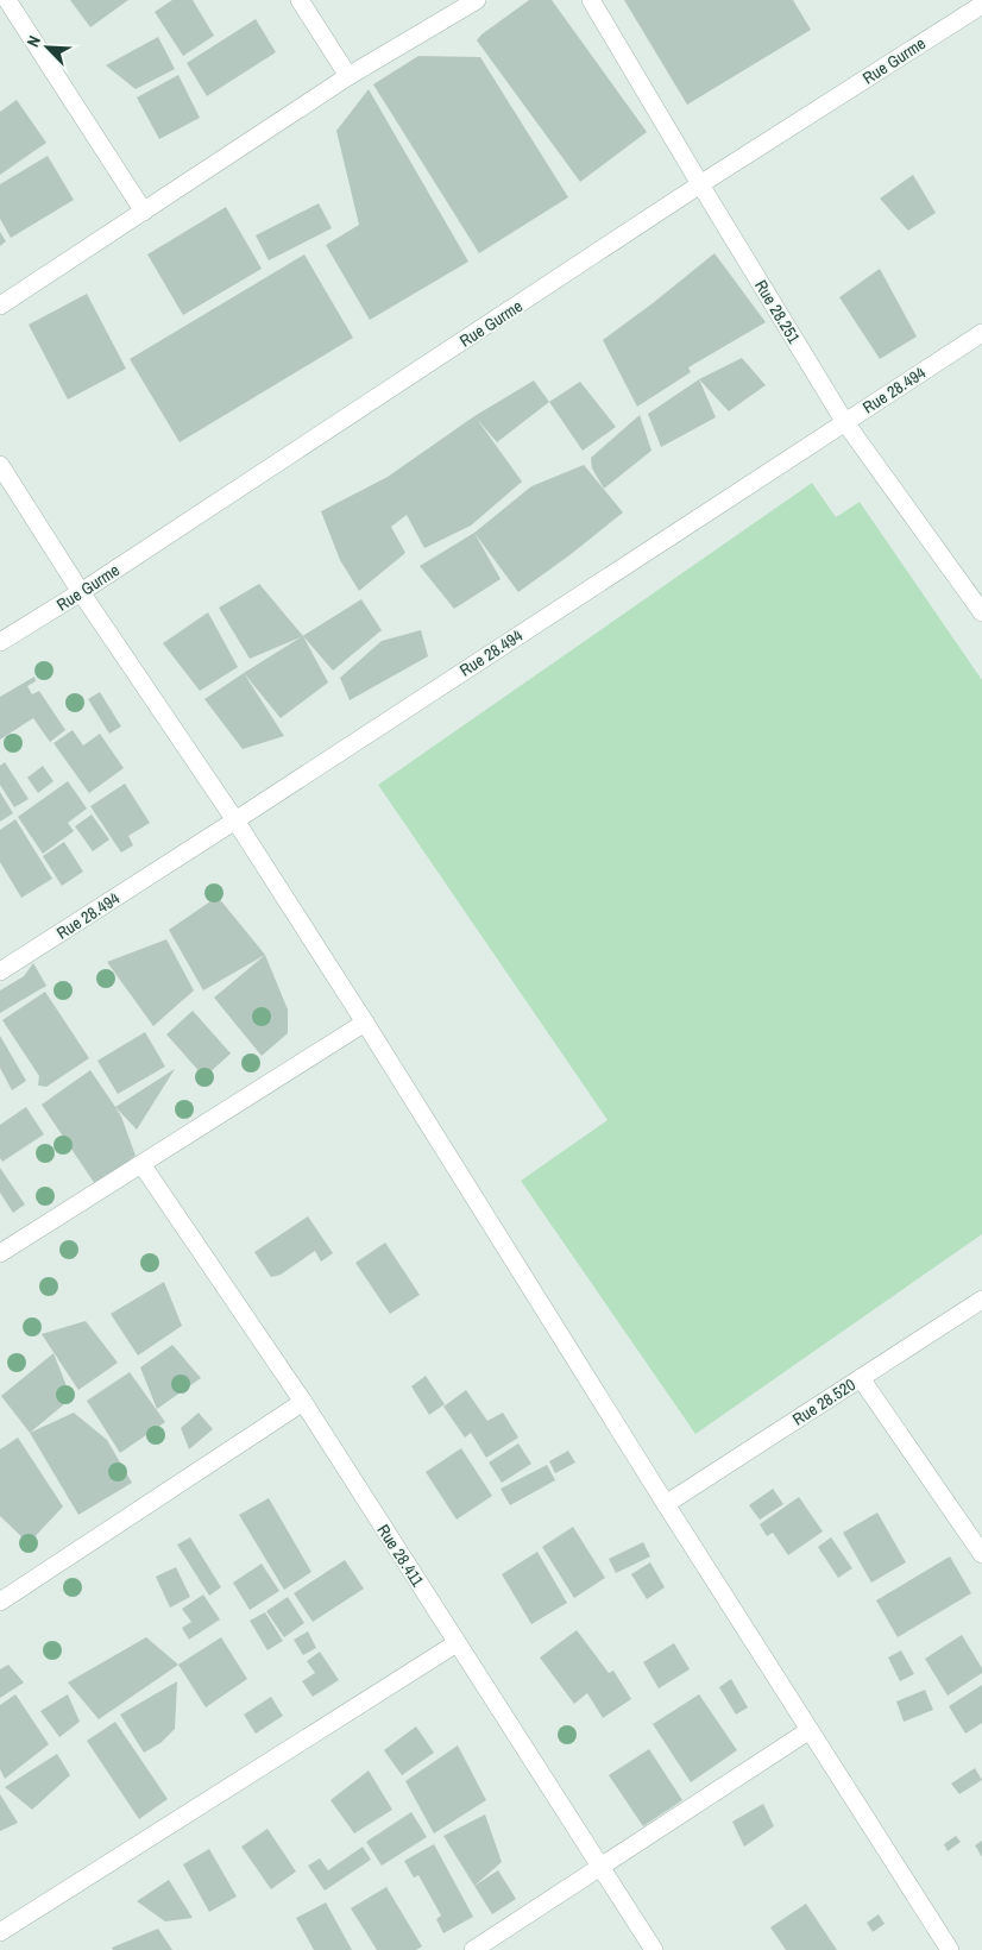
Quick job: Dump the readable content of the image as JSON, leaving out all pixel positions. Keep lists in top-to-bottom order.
{
  "streets": {
    "street": [
      "Rue Gurme",
      "Rue 28.251",
      "Rue 28.494",
      "Rue 28.520",
      "Rue 28.411"
    ]
  },
  "crossings": [
    ["Rue Gurme", "Rue 28.251"],
    ["Rue 28.251", "Rue 28.494"]
  ],
  "north": "top left"
}
